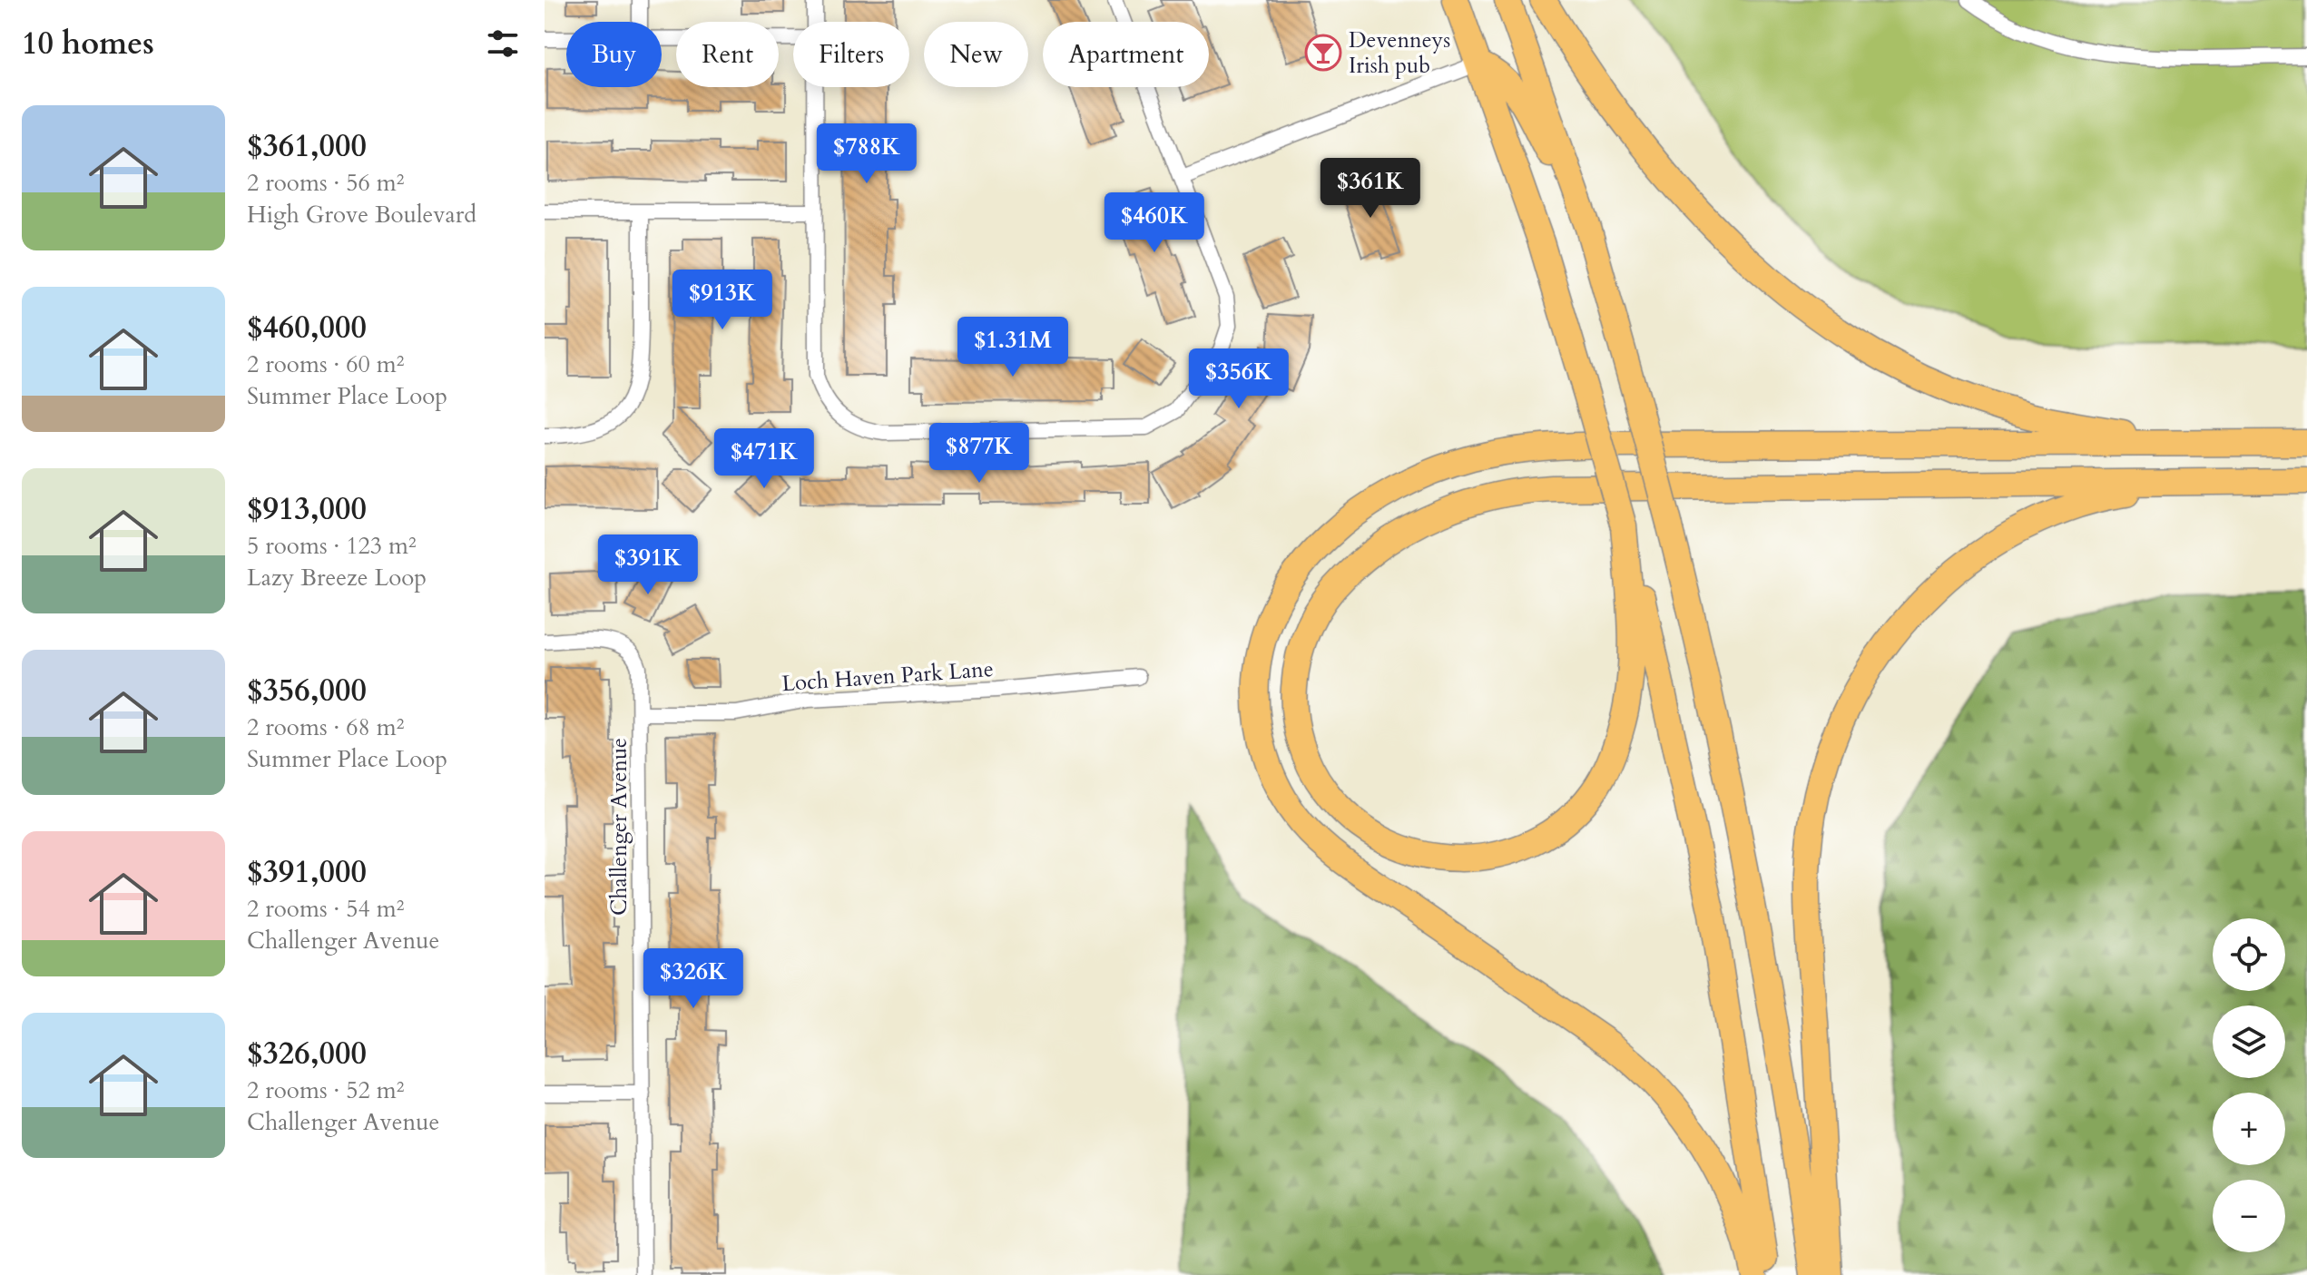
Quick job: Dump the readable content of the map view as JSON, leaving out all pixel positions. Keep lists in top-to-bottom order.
{
  "streets": {
    "street": ["Loch Haven Park Lane", "Challenger Avenue"]
  },
  "crossings": [
    ["Loch Haven Park Lane", "Challenger Avenue"]
  ],
  "places": {
    "bar": ["Devenneys Irish pub"]
  },
  "page": {
    "heading": "10 homes",
    "chip": [
      "Buy",
      "Rent",
      "Filters",
      "New",
      "Apartment"
    ],
    "list": [
      {
        "name": "$361,000",
        "note": "2 rooms · 56 m² · High Grove Boulevard"
      },
      {
        "name": "$460,000",
        "note": "2 rooms · 60 m² · Summer Place Loop"
      },
      {
        "name": "$913,000",
        "note": "5 rooms · 123 m² · Lazy Breeze Loop"
      },
      {
        "name": "$356,000",
        "note": "2 rooms · 68 m² · Summer Place Loop"
      },
      {
        "name": "$391,000",
        "note": "2 rooms · 54 m² · Challenger Avenue"
      },
      {
        "name": "$326,000",
        "note": "2 rooms · 52 m² · Challenger Avenue"
      }
    ],
    "price": [
      "$788K",
      "$361K",
      "$460K",
      "$913K",
      "$1.31M",
      "$356K",
      "$877K",
      "$471K",
      "$391K",
      "$326K"
    ],
    "map_buttons": ["+", "−"]
  }
}
